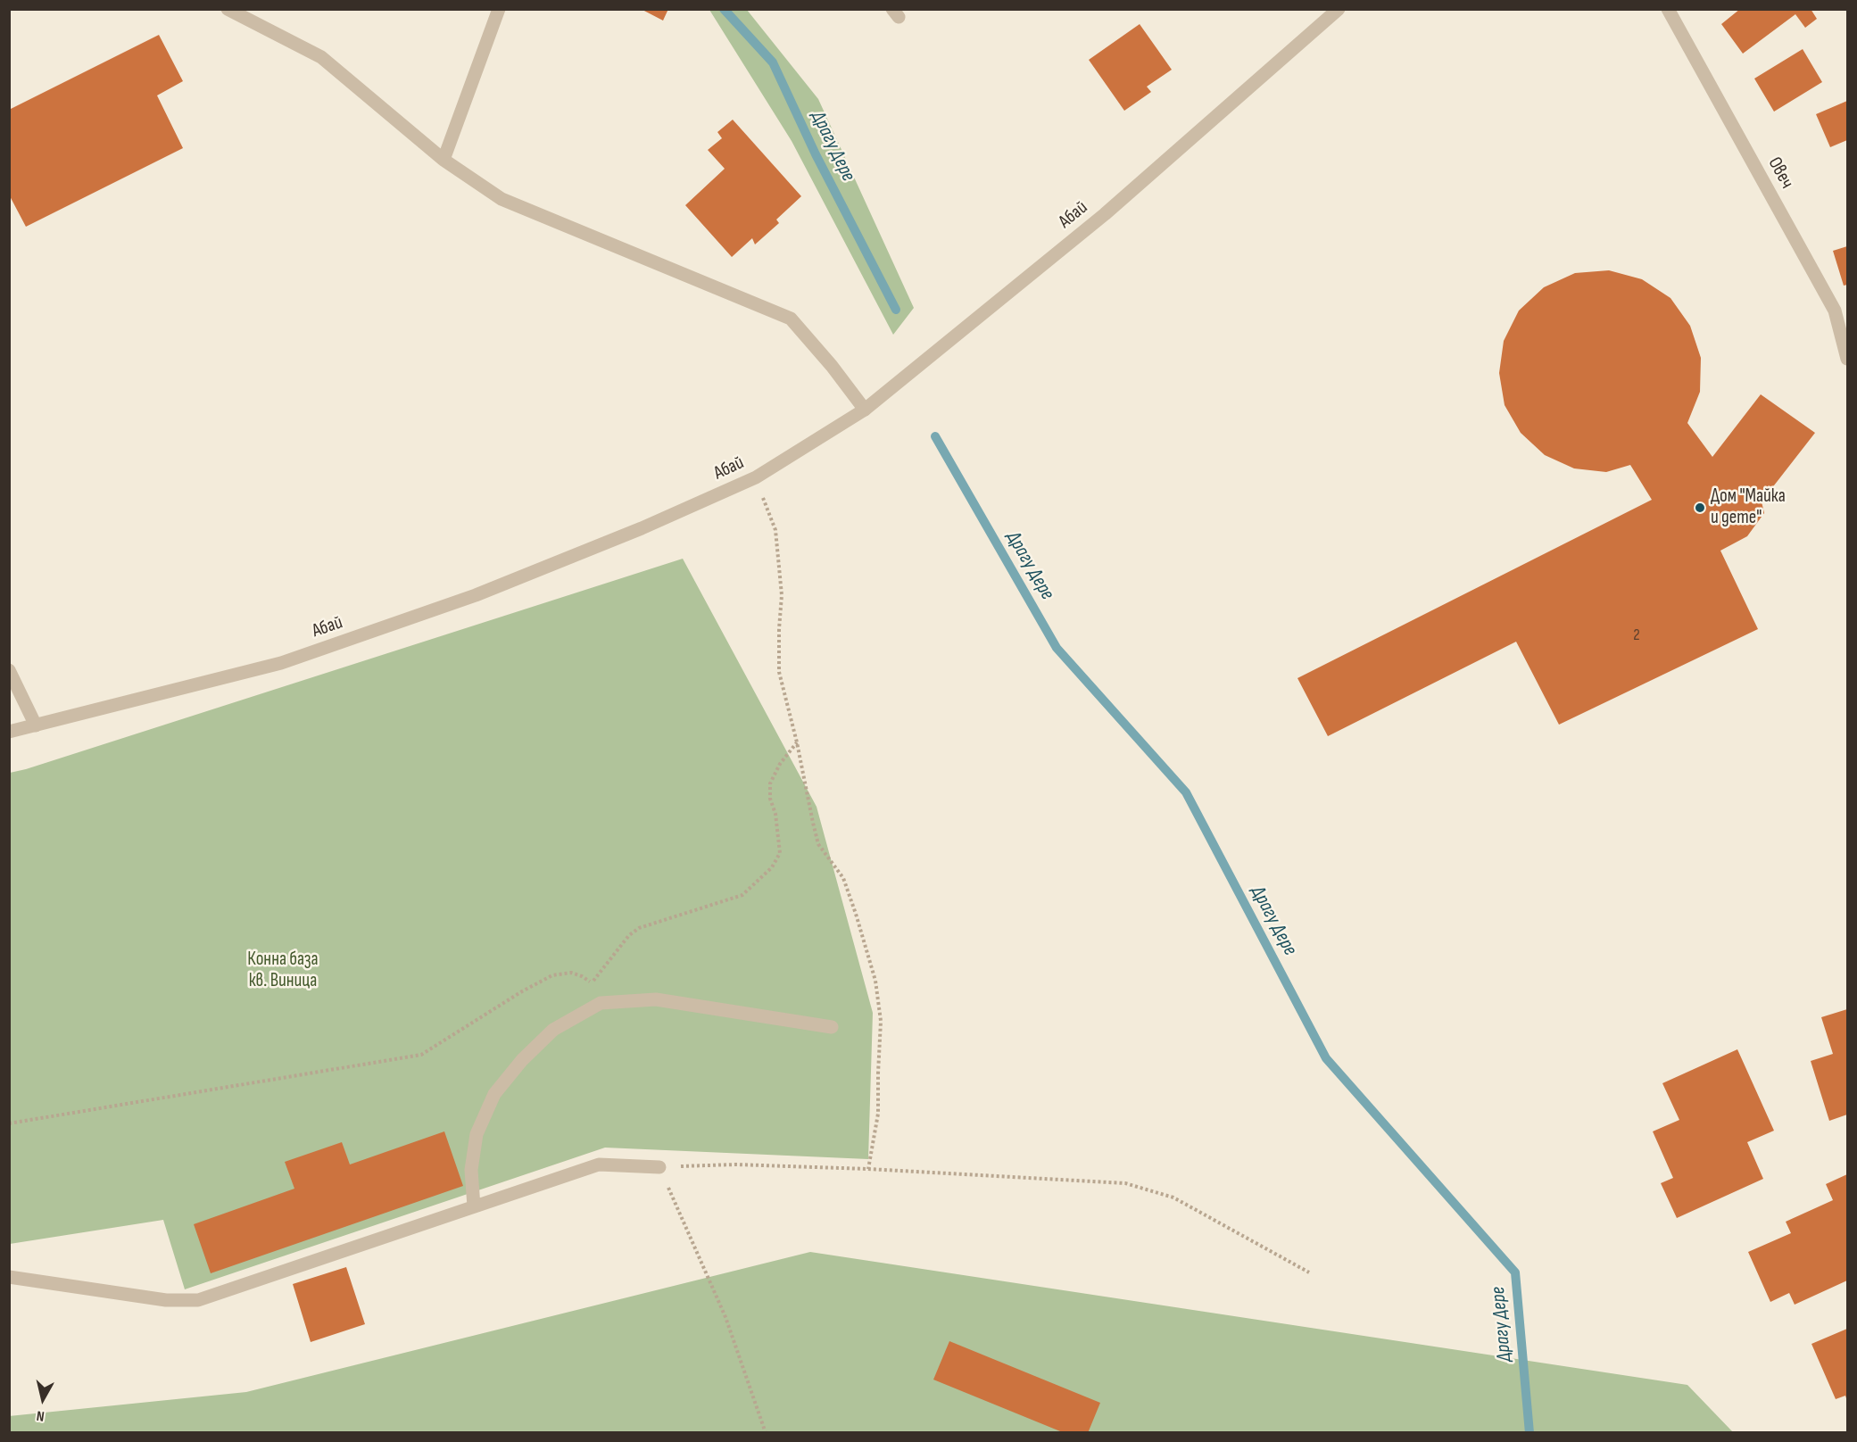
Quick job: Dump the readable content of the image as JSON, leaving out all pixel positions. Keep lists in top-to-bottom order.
{
  "streets": {
    "street": ["Овеч", "Абай"]
  },
  "water": ["Драгу Дере"],
  "parks": ["Конна база кв. Виница"],
  "places": ["Дом \"Майка и дете\""],
  "house_numbers": ["2"],
  "north": "bottom"
}
